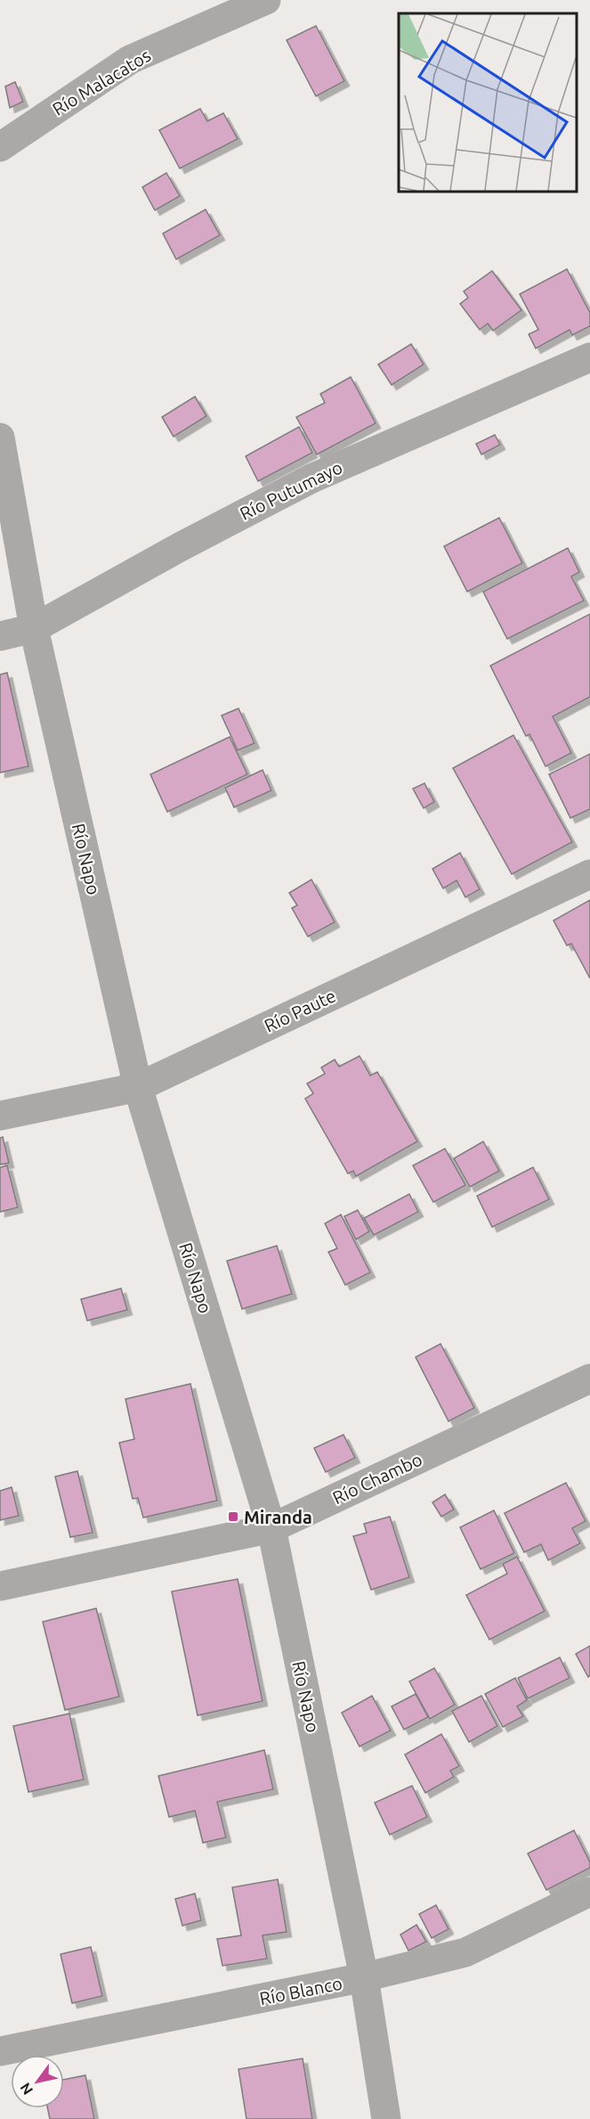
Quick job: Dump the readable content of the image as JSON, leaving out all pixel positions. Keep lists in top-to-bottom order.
{
  "streets": {
    "street": [
      "Río Malacatos",
      "Río Putumayo",
      "Río Napo",
      "Río Paute",
      "Río Chambo",
      "Río Blanco"
    ]
  },
  "crossings": [
    ["Río Putumayo", "Río Napo"],
    ["Río Napo", "Río Paute"],
    ["Río Napo", "Río Chambo"],
    ["Río Napo", "Río Blanco"]
  ],
  "places": {
    "transit": ["Miranda"]
  },
  "north": "bottom left"
}
